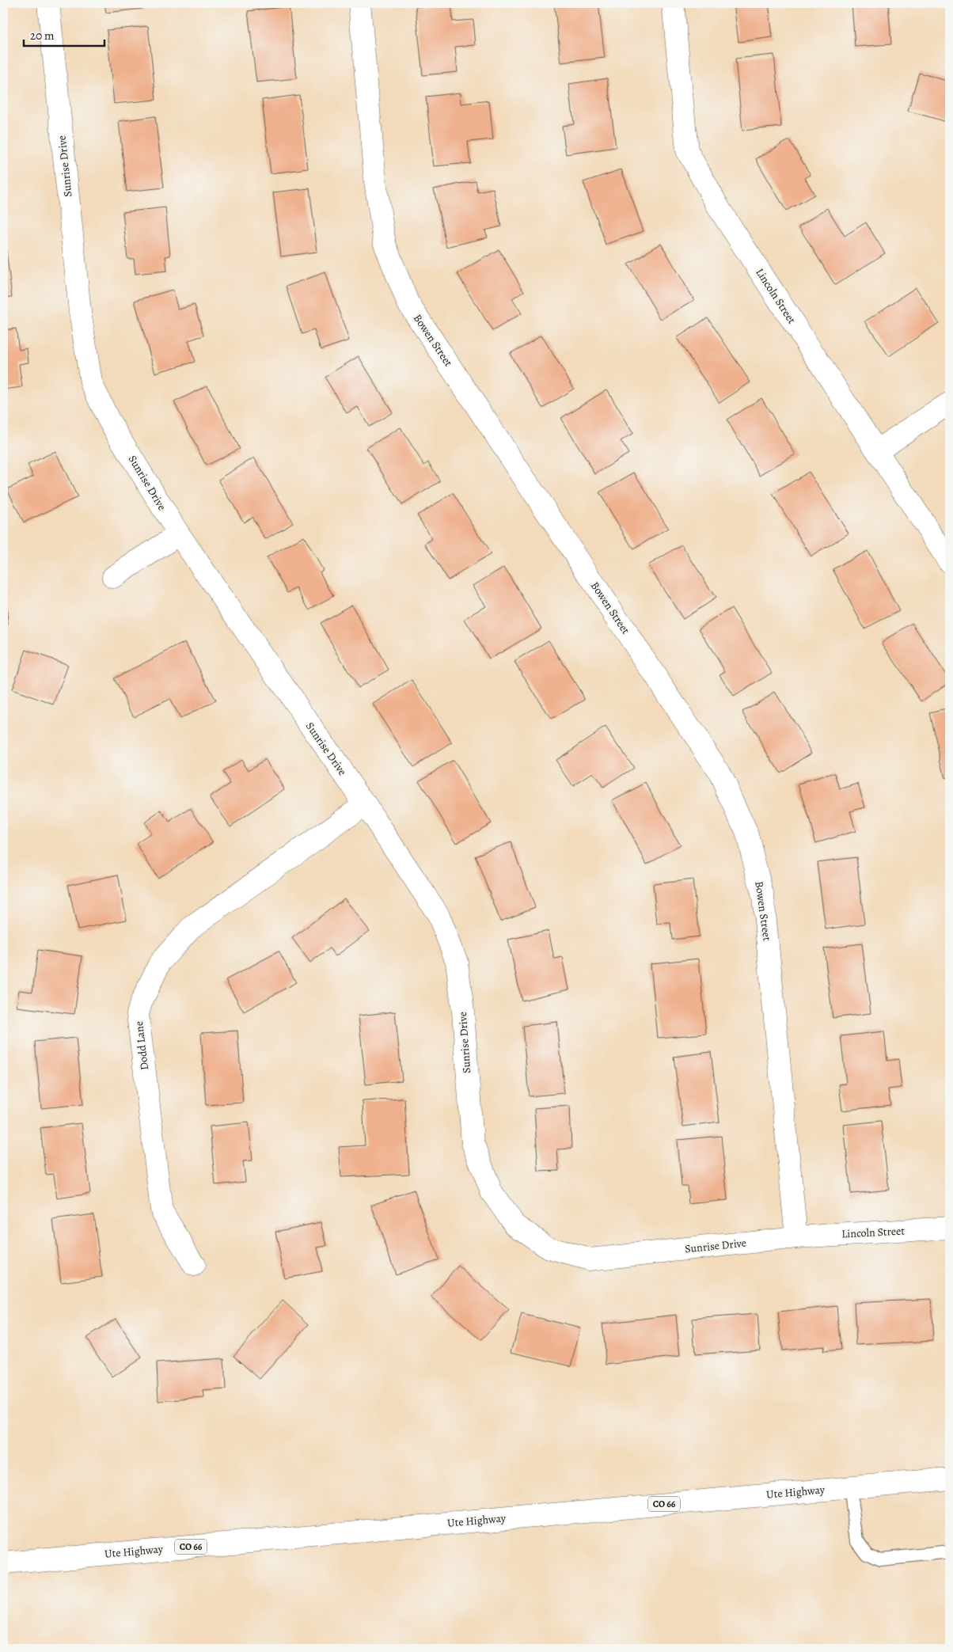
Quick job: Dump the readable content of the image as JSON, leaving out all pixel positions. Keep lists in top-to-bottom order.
{
  "streets": {
    "street": [
      "Sunrise Drive",
      "Lincoln Street",
      "Bowen Street",
      "Dodd Lane",
      "Ute Highway",
      "CO 66"
    ]
  },
  "crossings": [
    ["Sunrise Drive", "Lincoln Street"],
    ["Sunrise Drive", "Bowen Street"],
    ["Sunrise Drive", "Dodd Lane"],
    ["Lincoln Street", "Bowen Street"]
  ],
  "scale_bar": "20 m"
}
